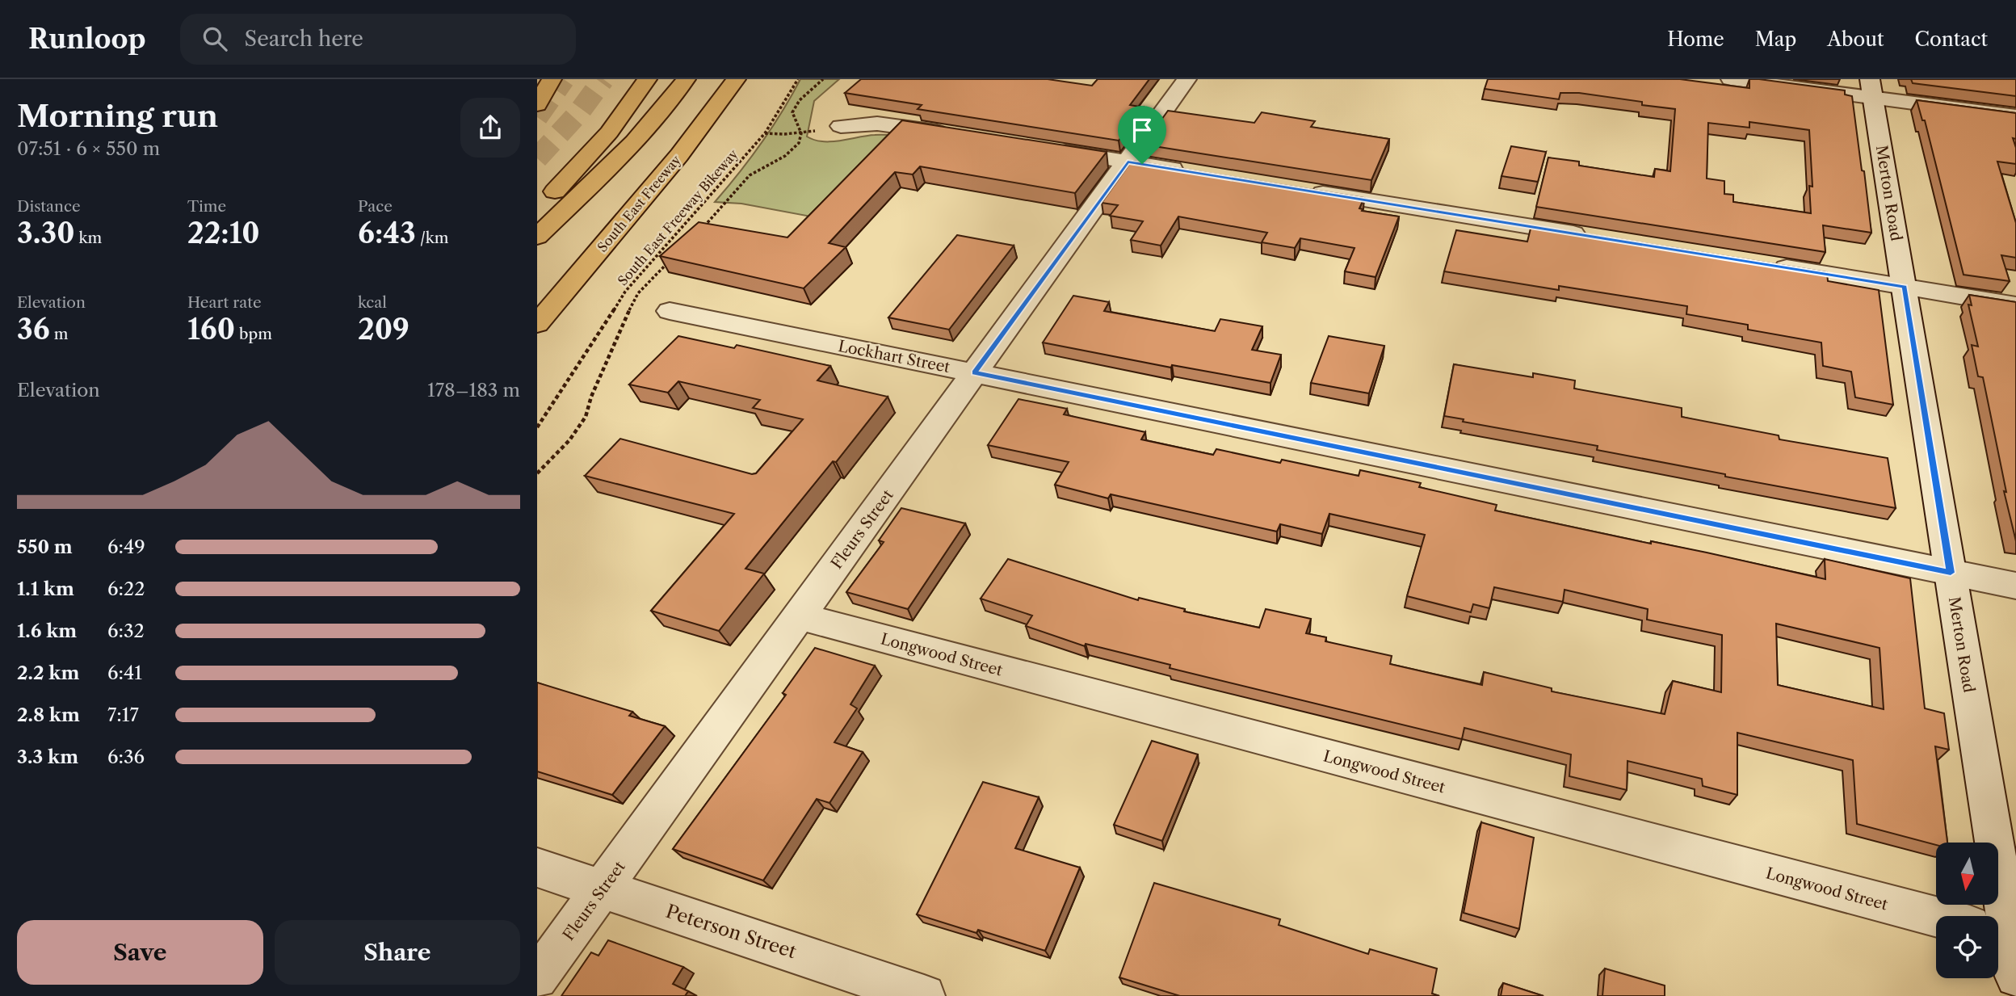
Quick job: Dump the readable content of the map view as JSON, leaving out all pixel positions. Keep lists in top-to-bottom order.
{
  "streets": {
    "highway": ["South East Freeway"],
    "street": [
      "Merton Road",
      "Lockhart Street",
      "Fleurs Street",
      "Longwood Street",
      "Peterson Street"
    ],
    "path": ["South East Freeway Bikeway"]
  },
  "crossings": [
    ["Merton Road", "Lockhart Street"],
    ["Lockhart Street", "Fleurs Street"],
    ["Fleurs Street", "Longwood Street"],
    ["Fleurs Street", "Peterson Street"]
  ],
  "north": "bottom",
  "page": {
    "header": "Runloop",
    "search": "Search here",
    "nav": [
      "Home",
      "Map",
      "About",
      "Contact"
    ],
    "heading": ["Morning run", "07:51 · 6 × 550 m"],
    "stats": [
      ["Distance", "3.30 km"],
      ["Time", "22:10"],
      ["Pace", "6:43 /km"],
      ["Elevation", "36 m"],
      ["Heart rate", "160 bpm"],
      ["kcal", "209"]
    ],
    "chart": ["Elevation", "178–183 m"],
    "list": [
      {
        "name": "550 m",
        "note": "6:49"
      },
      {
        "name": "1.1 km",
        "note": "6:22"
      },
      {
        "name": "1.6 km",
        "note": "6:32"
      },
      {
        "name": "2.2 km",
        "note": "6:41"
      },
      {
        "name": "2.8 km",
        "note": "7:17"
      },
      {
        "name": "3.3 km",
        "note": "6:36"
      }
    ],
    "buttons": ["Save", "Share"]
  }
}
